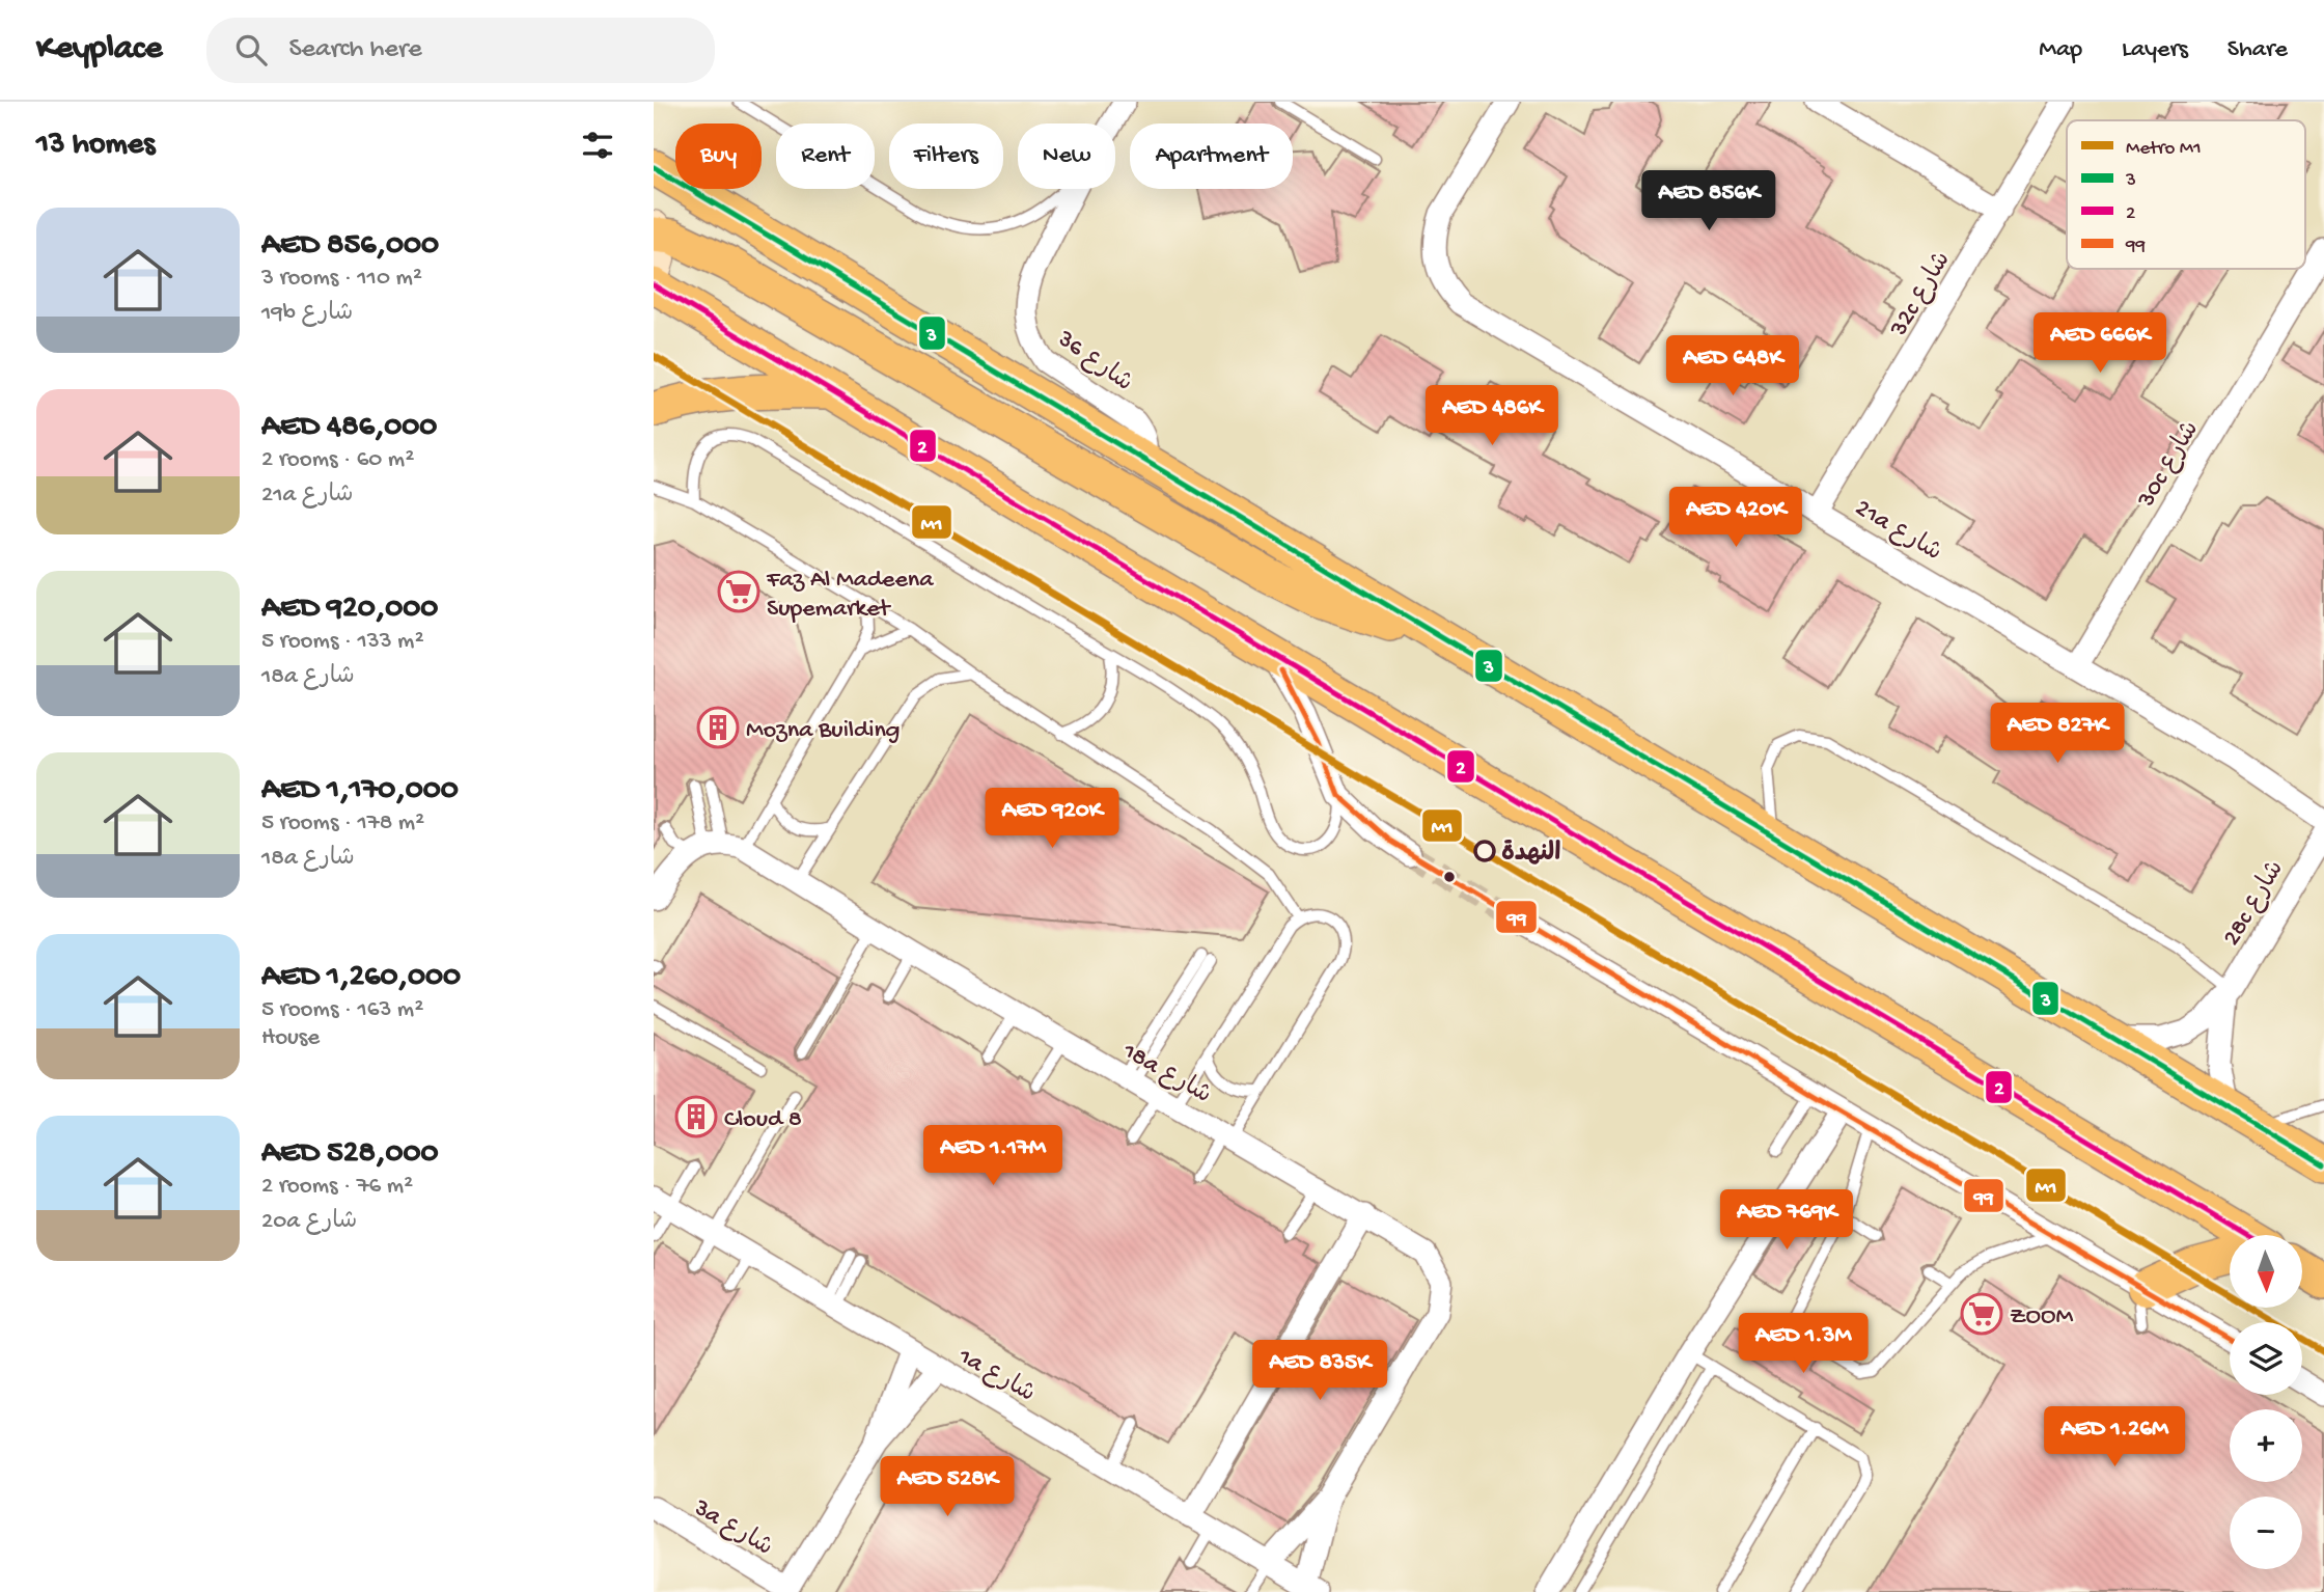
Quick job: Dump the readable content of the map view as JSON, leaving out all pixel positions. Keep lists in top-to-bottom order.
{
  "streets": {
    "street": [
      "32c شارع",
      "شارع 36",
      "30c شارع",
      "21a شارع",
      "28c شارع",
      "18a شارع",
      "1a شارع",
      "3a شارع"
    ]
  },
  "crossings": [
    ["32c شارع", "21a شارع"],
    ["30c شارع", "21a شارع"],
    ["18a شارع", "1a شارع"]
  ],
  "places": {
    "supermarket": ["Faz Al Madeena Supemarket", "ZOOM"],
    "building": ["Mozna Building", "Cloud 8"],
    "other": ["النهدة"]
  },
  "lines": [
    "transit line 3",
    "transit line 2",
    "metro line M1",
    "transit line 99"
  ],
  "legend": [
    "Metro M1",
    "3",
    "2",
    "99"
  ],
  "north": "bottom",
  "page": {
    "header": "Keyplace",
    "search": "Search here",
    "nav": ["Map", "Layers", "Share"],
    "heading": "13 homes",
    "chip": [
      "Buy",
      "Rent",
      "Filters",
      "New",
      "Apartment"
    ],
    "price": [
      "AED 856K",
      "AED 666K",
      "AED 648K",
      "AED 486K",
      "AED 420K",
      "AED 827K",
      "AED 920K",
      "AED 1.17M",
      "AED 769K",
      "AED 1.3M",
      "AED 835K",
      "AED 1.26M",
      "AED 528K"
    ],
    "list": [
      {
        "name": "AED 856,000",
        "note": "3 rooms · 110 m² · 19b شارع"
      },
      {
        "name": "AED 486,000",
        "note": "2 rooms · 60 m² · 21a شارع"
      },
      {
        "name": "AED 920,000",
        "note": "5 rooms · 133 m² · 18a شارع"
      },
      {
        "name": "AED 1,170,000",
        "note": "5 rooms · 178 m² · 18a شارع"
      },
      {
        "name": "AED 1,260,000",
        "note": "5 rooms · 163 m² · House"
      },
      {
        "name": "AED 528,000",
        "note": "2 rooms · 76 m² · 20a شارع"
      }
    ],
    "map_buttons": ["+", "−"]
  }
}
